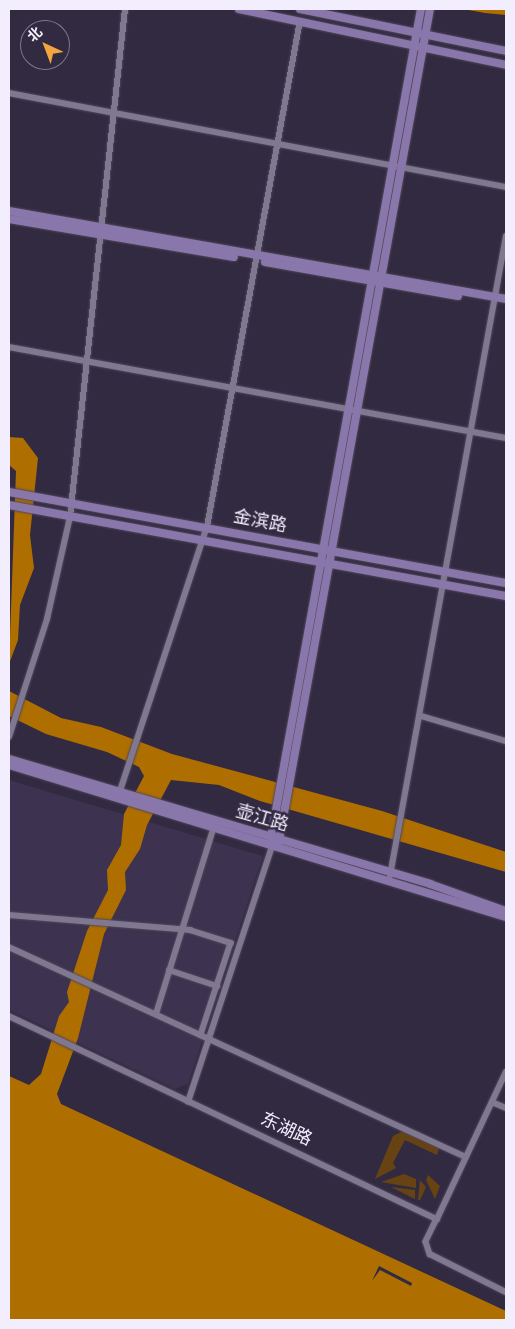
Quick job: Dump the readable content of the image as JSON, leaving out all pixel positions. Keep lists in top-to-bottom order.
{
  "streets": {
    "main road": ["金滨路", "壶江路"],
    "street": ["东湖路"]
  },
  "north": "top left"
}
